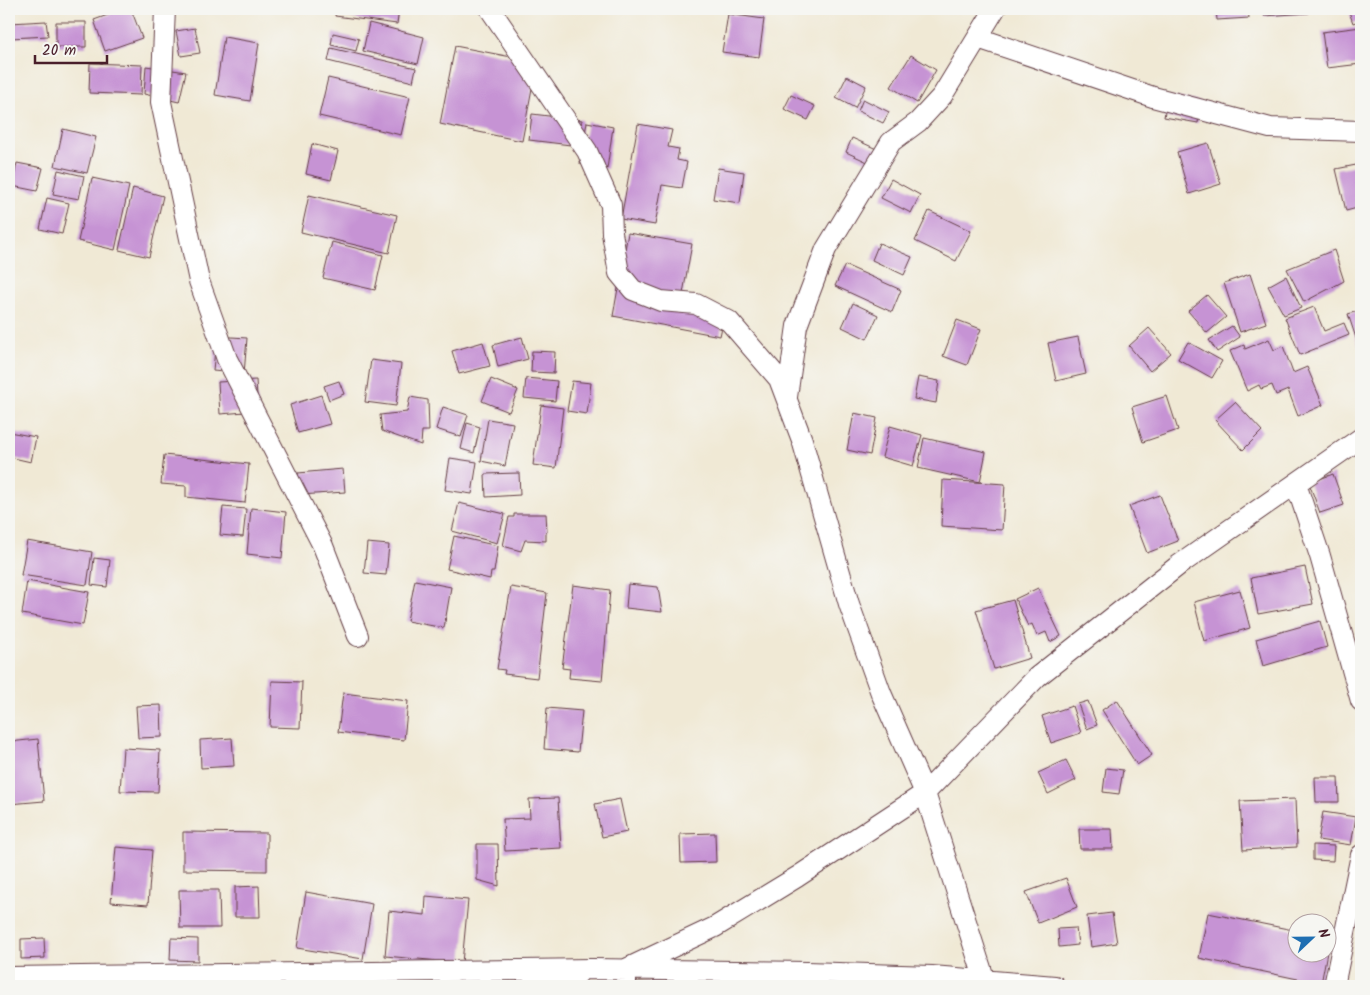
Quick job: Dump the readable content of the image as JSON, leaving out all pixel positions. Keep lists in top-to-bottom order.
{
  "scale_bar": "20 m",
  "north": "right"
}
